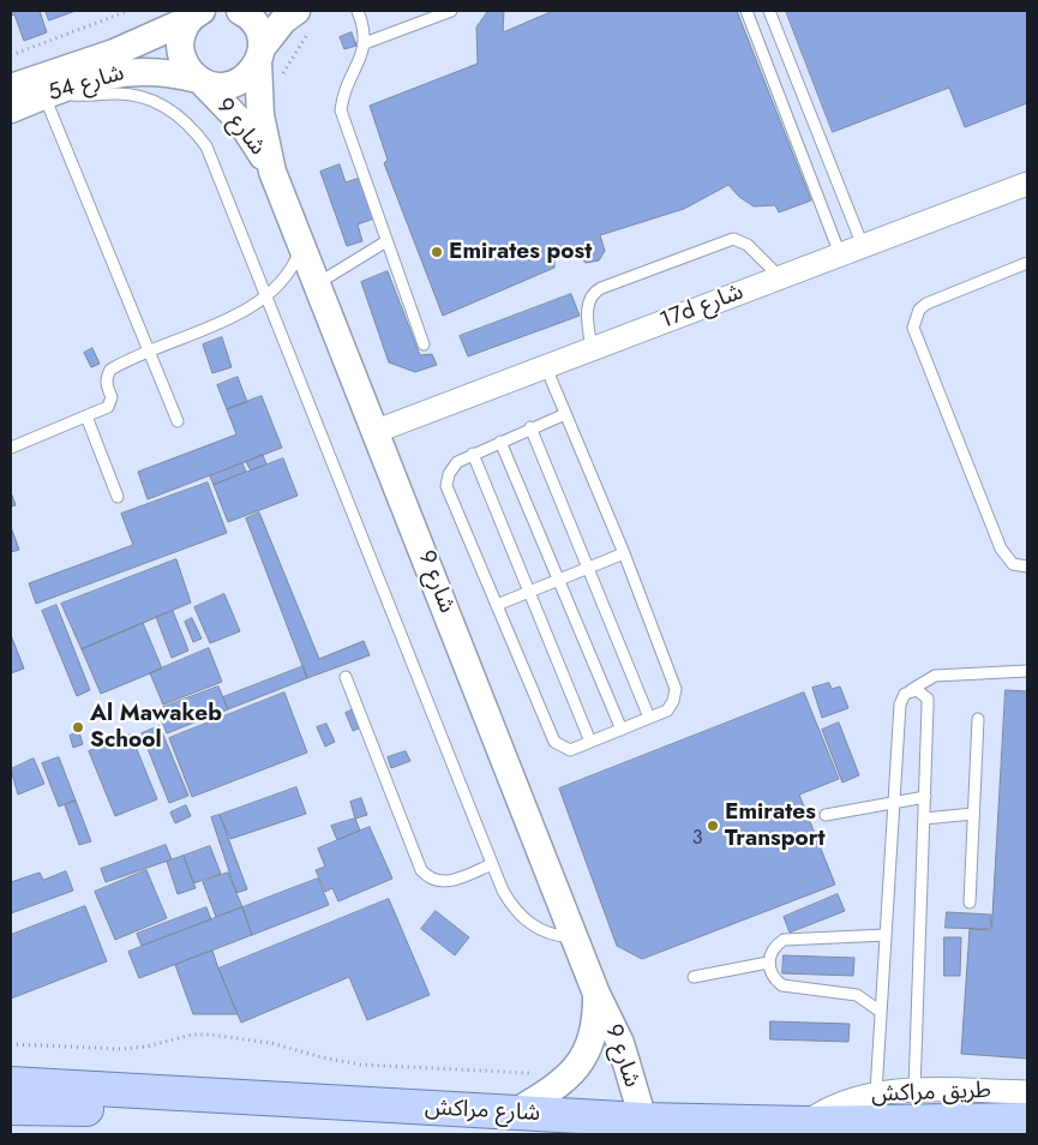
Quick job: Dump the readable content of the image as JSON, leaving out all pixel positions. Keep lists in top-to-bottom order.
{
  "streets": {
    "main road": ["شارع مراكش"],
    "street": [
      "شارع 54",
      "شارع 9",
      "17d شارع",
      "طريق مراكش"
    ]
  },
  "crossings": [
    ["شارع 54", "شارع 9"],
    ["شارع 9", "17d شارع"],
    ["شارع 9", "شارع مراكش"],
    ["طريق مراكش", "شارع مراكش"]
  ],
  "places": ["Emirates post", "Al Mawakeb School", "Emirates Transport"],
  "house_numbers": ["3"]
}
